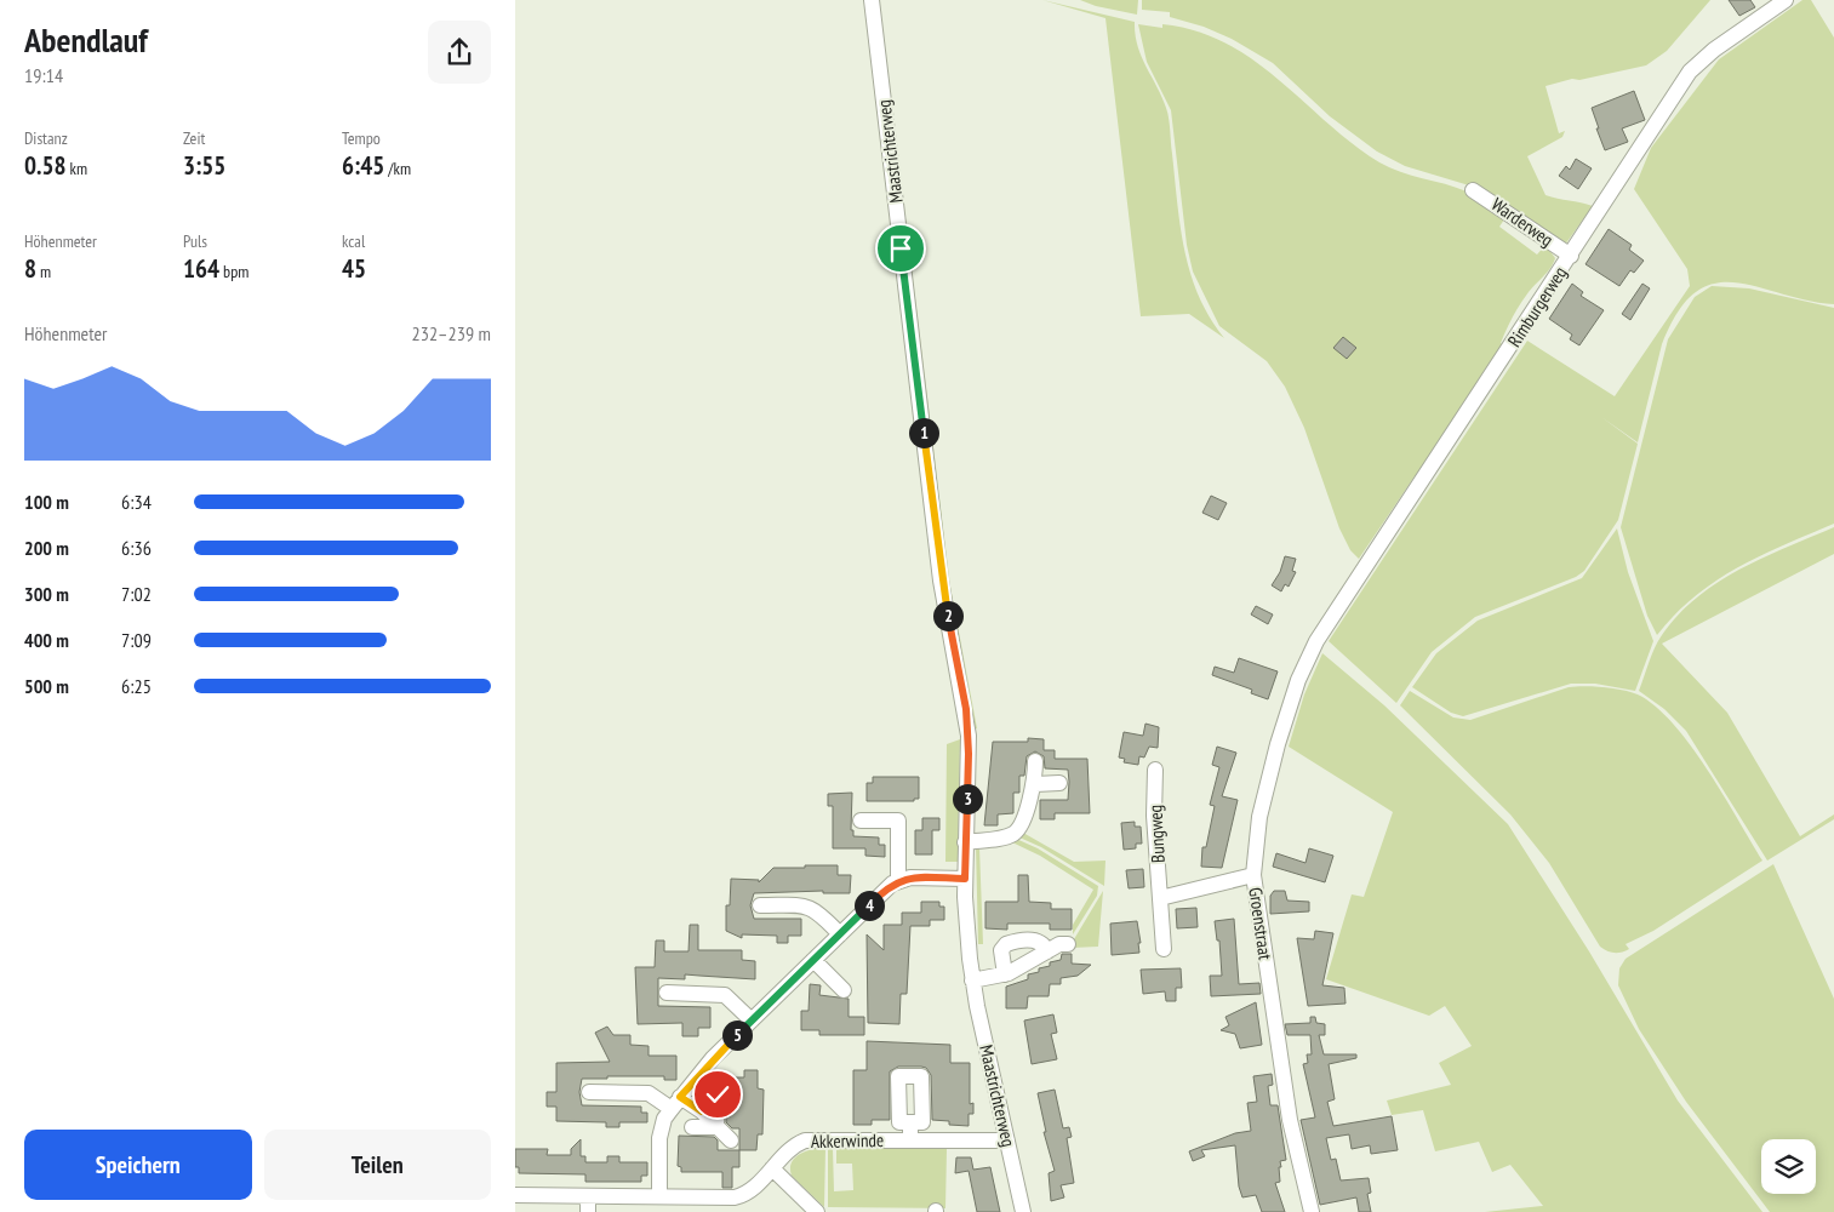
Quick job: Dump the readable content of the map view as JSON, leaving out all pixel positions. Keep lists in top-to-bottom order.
{
  "streets": {
    "street": [
      "Maastrichterweg",
      "Warderweg",
      "Rimburgerweg",
      "Bungweg",
      "Groenstraat",
      "Akkerwinde"
    ]
  },
  "crossings": [
    ["Maastrichterweg", "Akkerwinde"],
    ["Warderweg", "Rimburgerweg"],
    ["Rimburgerweg", "Groenstraat"]
  ],
  "page": {
    "heading": ["Abendlauf", "19:14"],
    "stats": [
      ["Distanz", "0.58 km"],
      ["Zeit", "3:55"],
      ["Tempo", "6:45 /km"],
      ["Höhenmeter", "8 m"],
      ["Puls", "164 bpm"],
      ["kcal", "45"]
    ],
    "chart": ["Höhenmeter", "232–239 m"],
    "pins": [
      "1",
      "2",
      "3",
      "4",
      "5"
    ],
    "list": [
      {
        "name": "100 m",
        "note": "6:34"
      },
      {
        "name": "200 m",
        "note": "6:36"
      },
      {
        "name": "300 m",
        "note": "7:02"
      },
      {
        "name": "400 m",
        "note": "7:09"
      },
      {
        "name": "500 m",
        "note": "6:25"
      }
    ],
    "buttons": ["Speichern", "Teilen"]
  }
}
